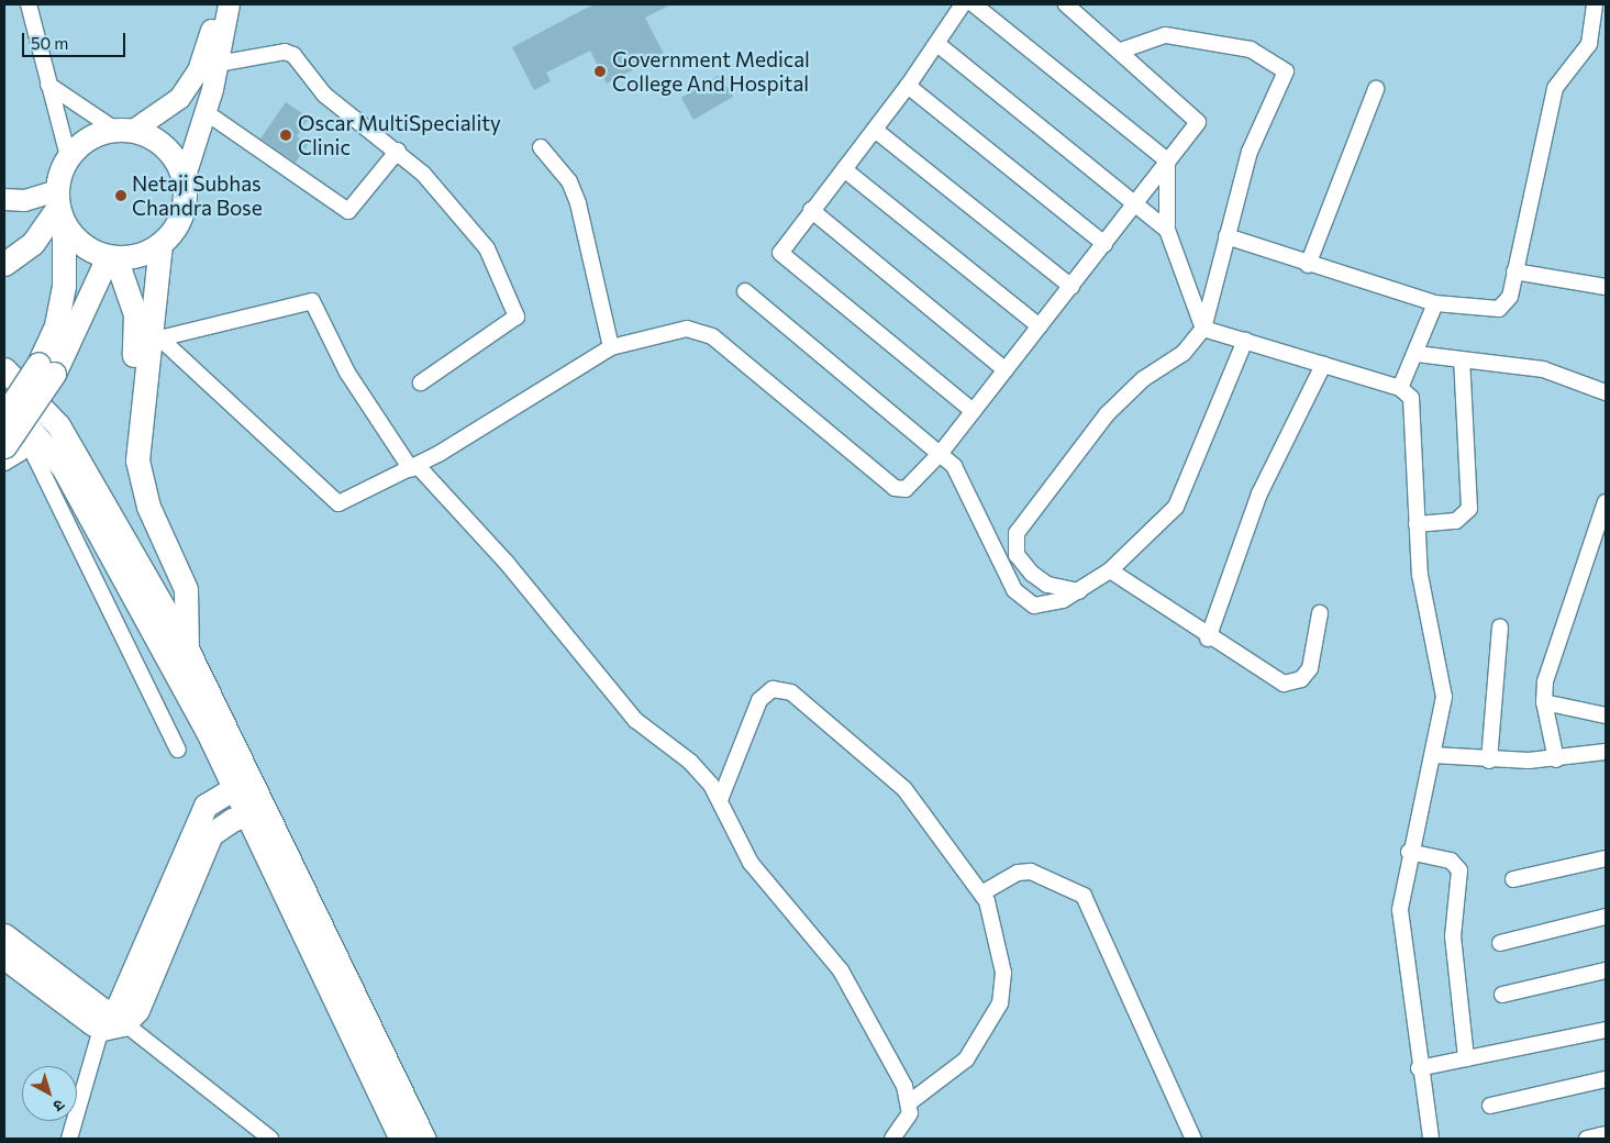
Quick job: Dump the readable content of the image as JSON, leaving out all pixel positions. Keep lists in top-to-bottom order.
{
  "places": ["Government Medical College And Hospital", "Oscar MultiSpeciality Clinic", "Netaji Subhas Chandra Bose"],
  "scale_bar": "50 m",
  "north": "bottom right"
}
